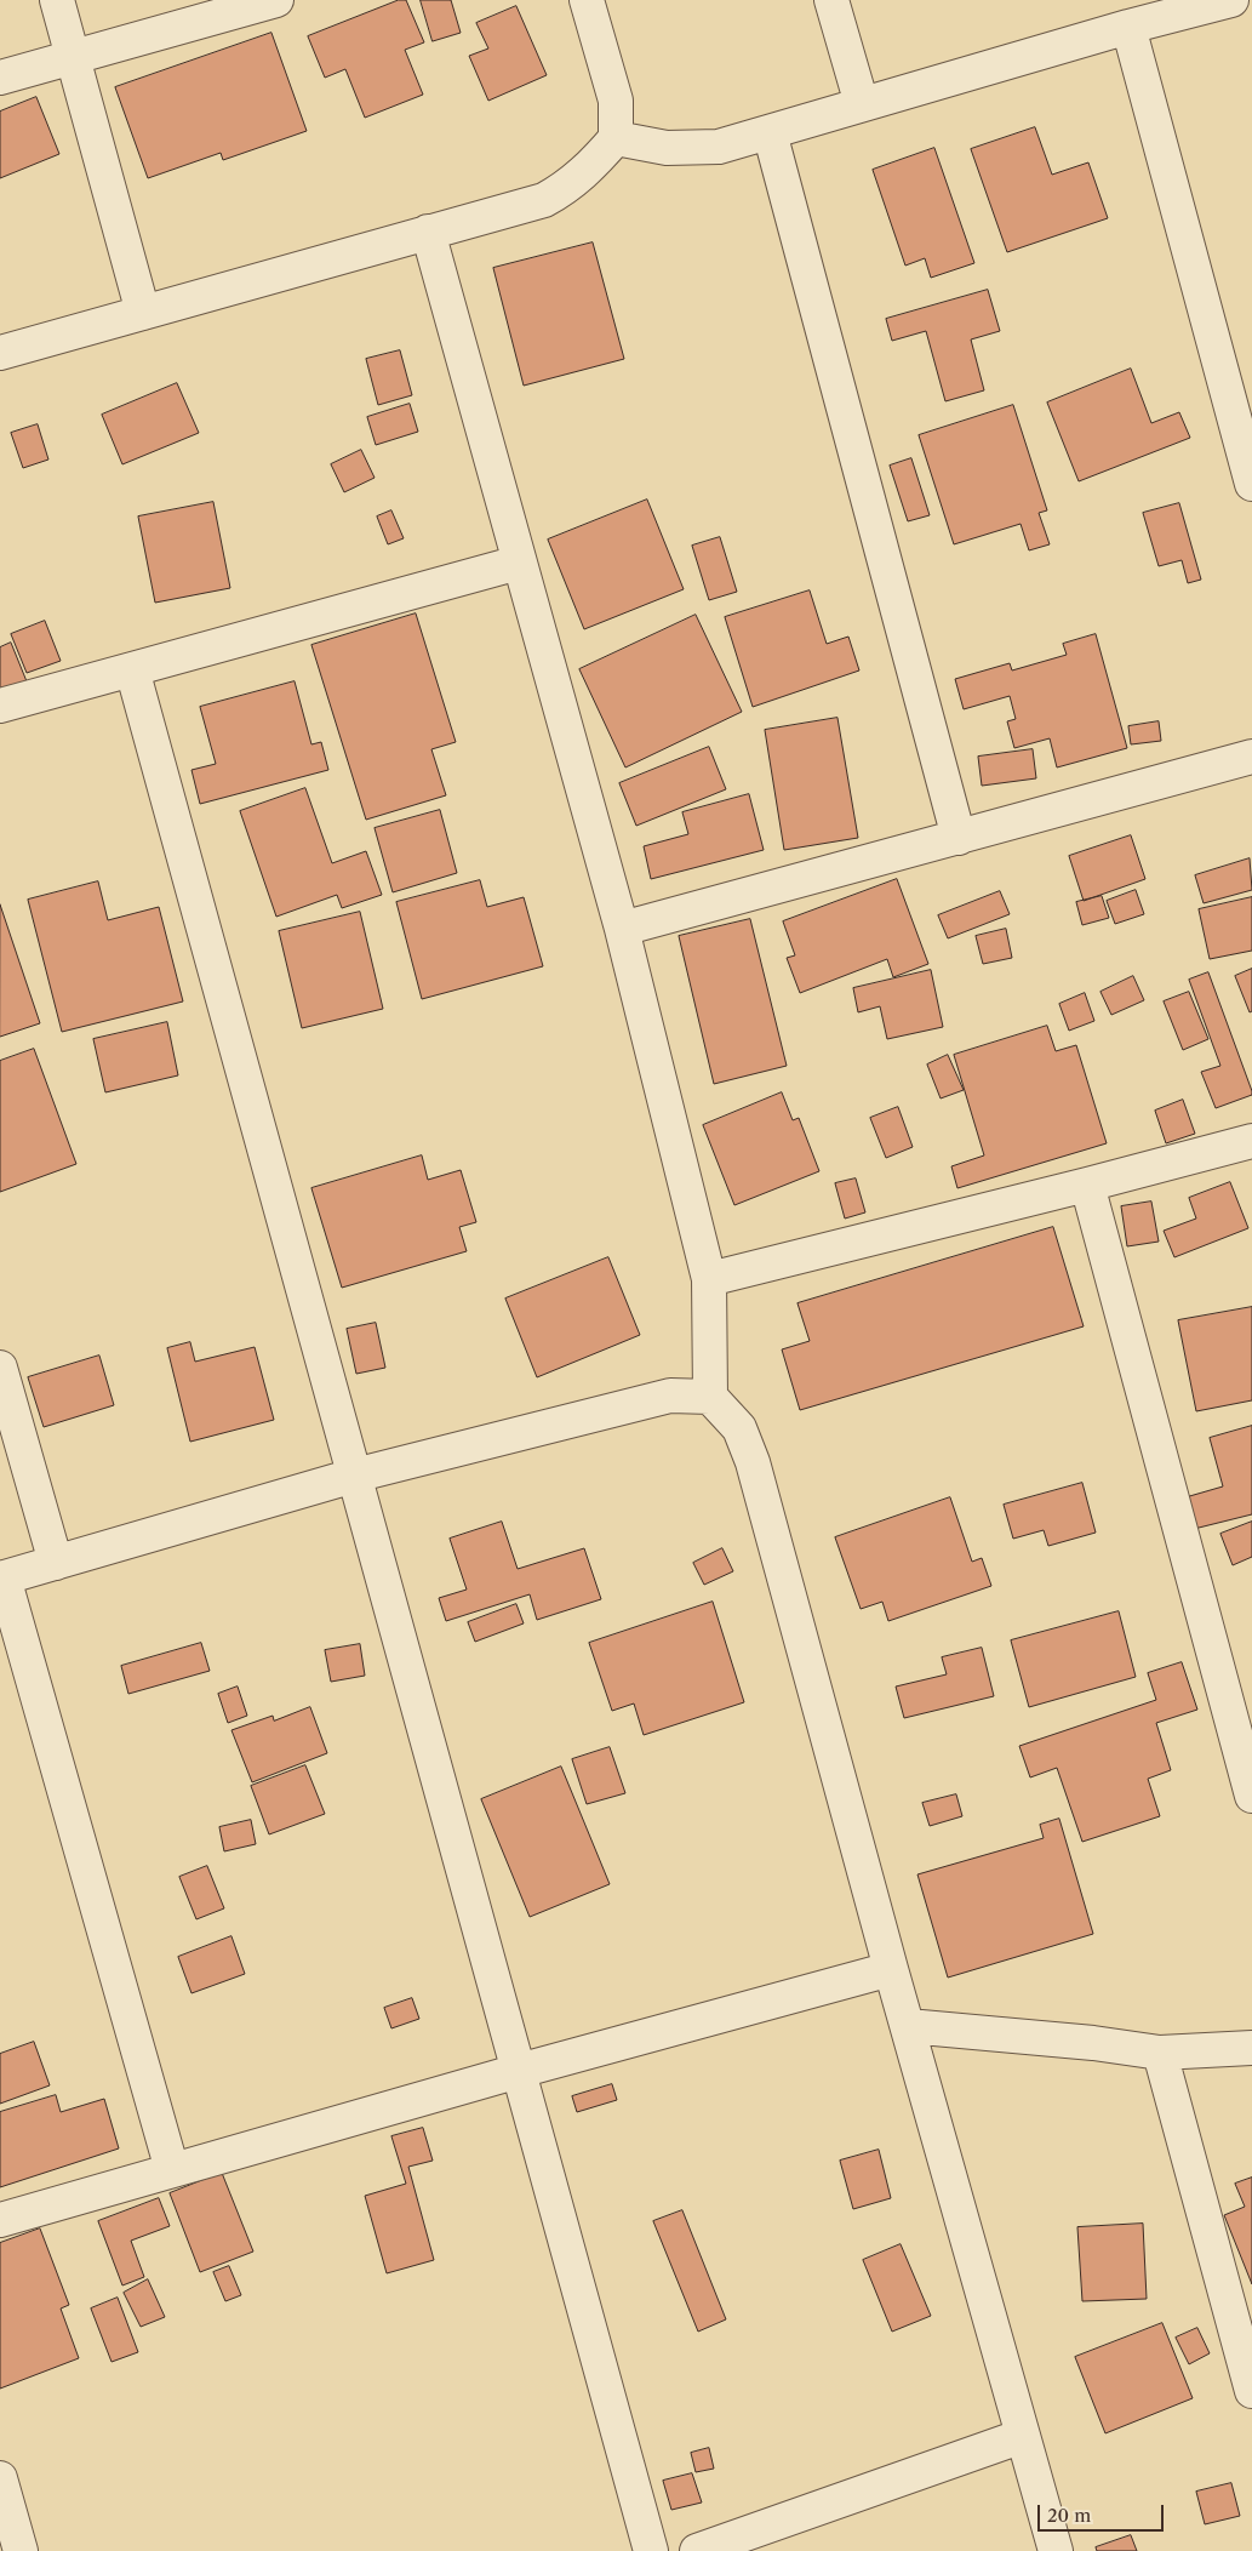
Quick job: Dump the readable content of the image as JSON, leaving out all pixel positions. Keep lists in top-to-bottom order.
{
  "scale_bar": "20 m"
}
